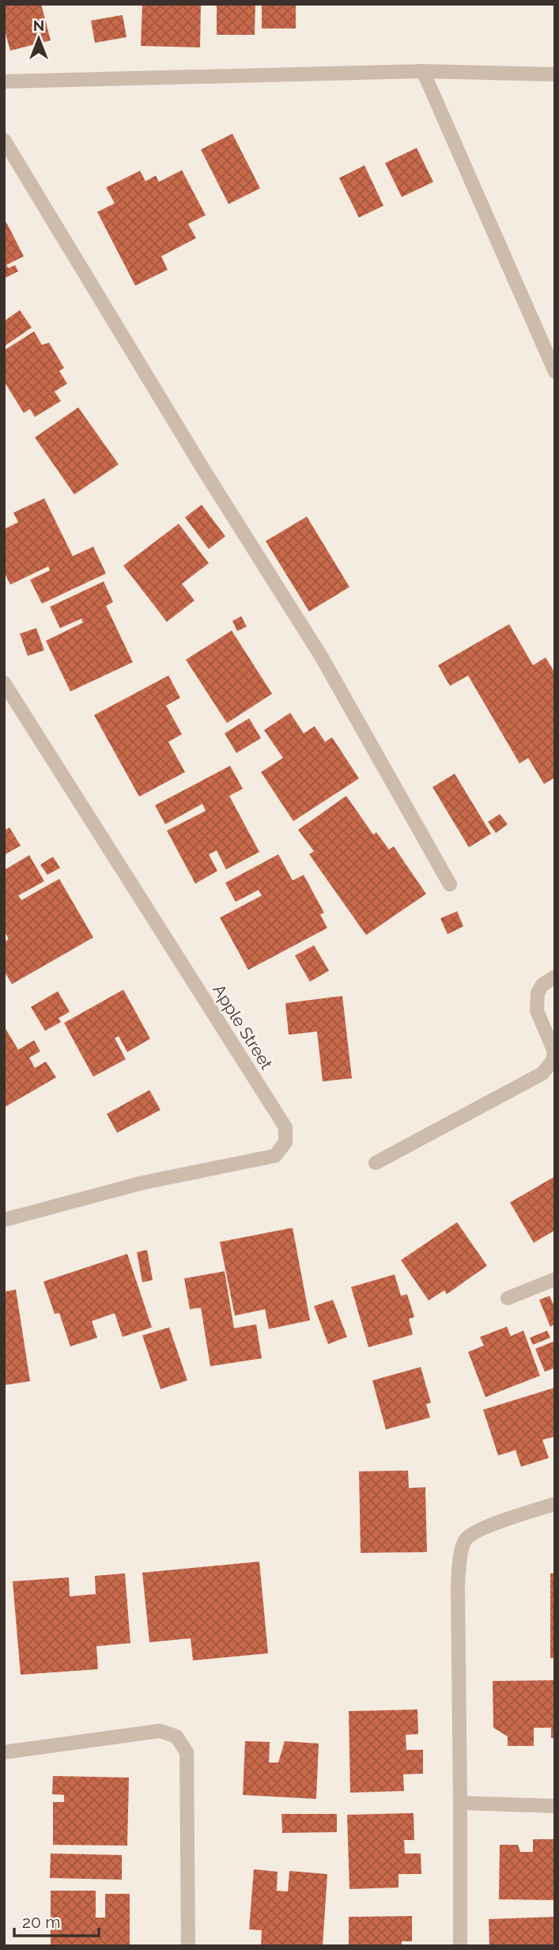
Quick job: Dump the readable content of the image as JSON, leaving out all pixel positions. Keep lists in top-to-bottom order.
{
  "streets": {
    "street": ["Apple Street"]
  },
  "scale_bar": "20 m",
  "north": "top"
}
